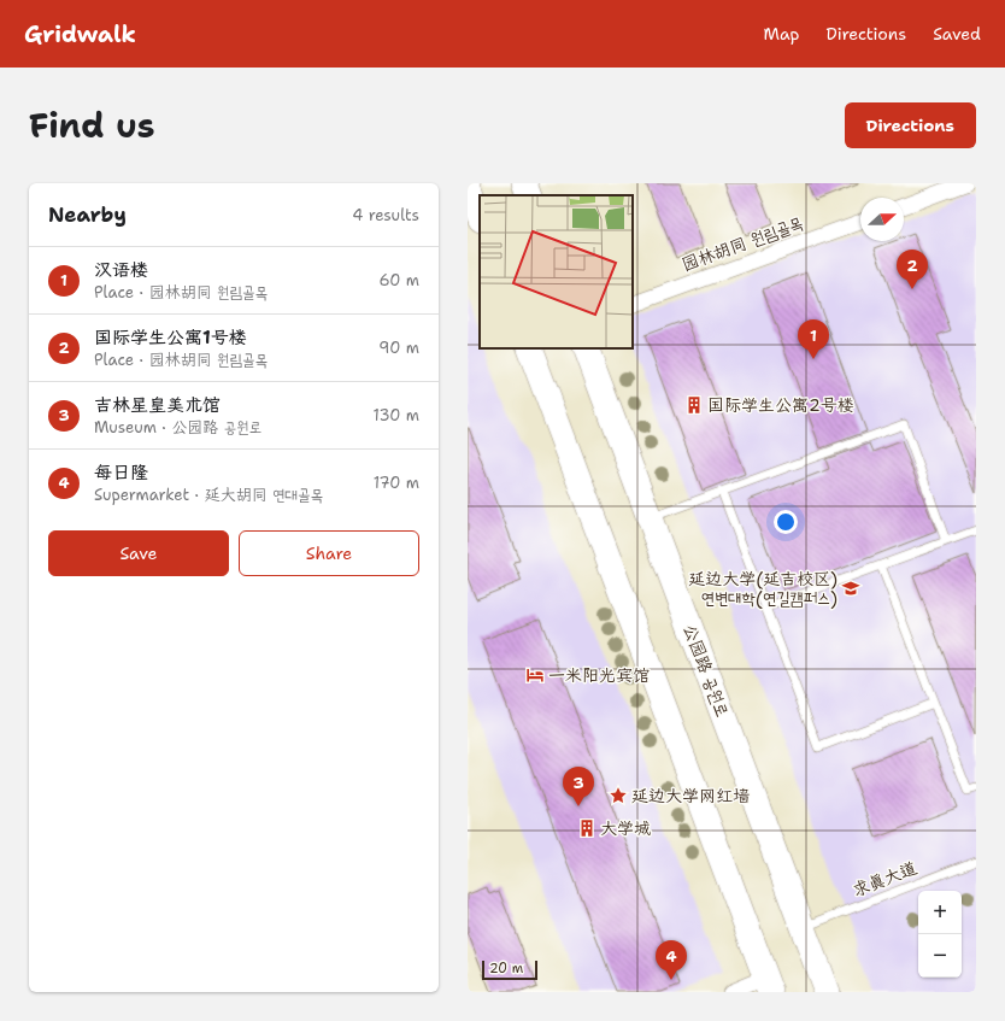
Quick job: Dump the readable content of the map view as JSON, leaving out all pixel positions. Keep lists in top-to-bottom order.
{
  "streets": {
    "main road": ["公园路 공원로"],
    "street": ["园林胡同 원림골목"],
    "lane": ["求真大道"]
  },
  "crossings": [
    ["公园路 공원로", "求真大道"]
  ],
  "places": {
    "building": ["国际学生公寓2号楼", "大学城"],
    "school or university": ["延边大学(延吉校区) 연변대학(연길캠퍼스)"],
    "hotel": ["一米阳光宾馆"],
    "place": ["延边大学网红墙"]
  },
  "scale_bar": "20 m",
  "north": "right",
  "page": {
    "header": "Gridwalk",
    "nav": ["Map", "Directions", "Saved"],
    "title": "Find us",
    "buttons": [
      "Directions",
      ["Save", "Share"]
    ],
    "heading": ["Nearby", "4 results"],
    "list": [
      {
        "mark": "1",
        "name": "汉语楼",
        "note": "Place · 园林胡同 원림골목",
        "value": "60 m"
      },
      {
        "mark": "2",
        "name": "国际学生公寓1号楼",
        "note": "Place · 园林胡同 원림골목",
        "value": "90 m"
      },
      {
        "mark": "3",
        "name": "吉林星皇美术馆",
        "note": "Museum · 公园路 공원로",
        "value": "130 m"
      },
      {
        "mark": "4",
        "name": "每日隆",
        "note": "Supermarket · 延大胡同 연대골목",
        "value": "170 m"
      }
    ],
    "pins": [
      "2",
      "1",
      "3",
      "4"
    ],
    "map_buttons": ["+", "−"],
    "scale": "20 m"
  }
}
